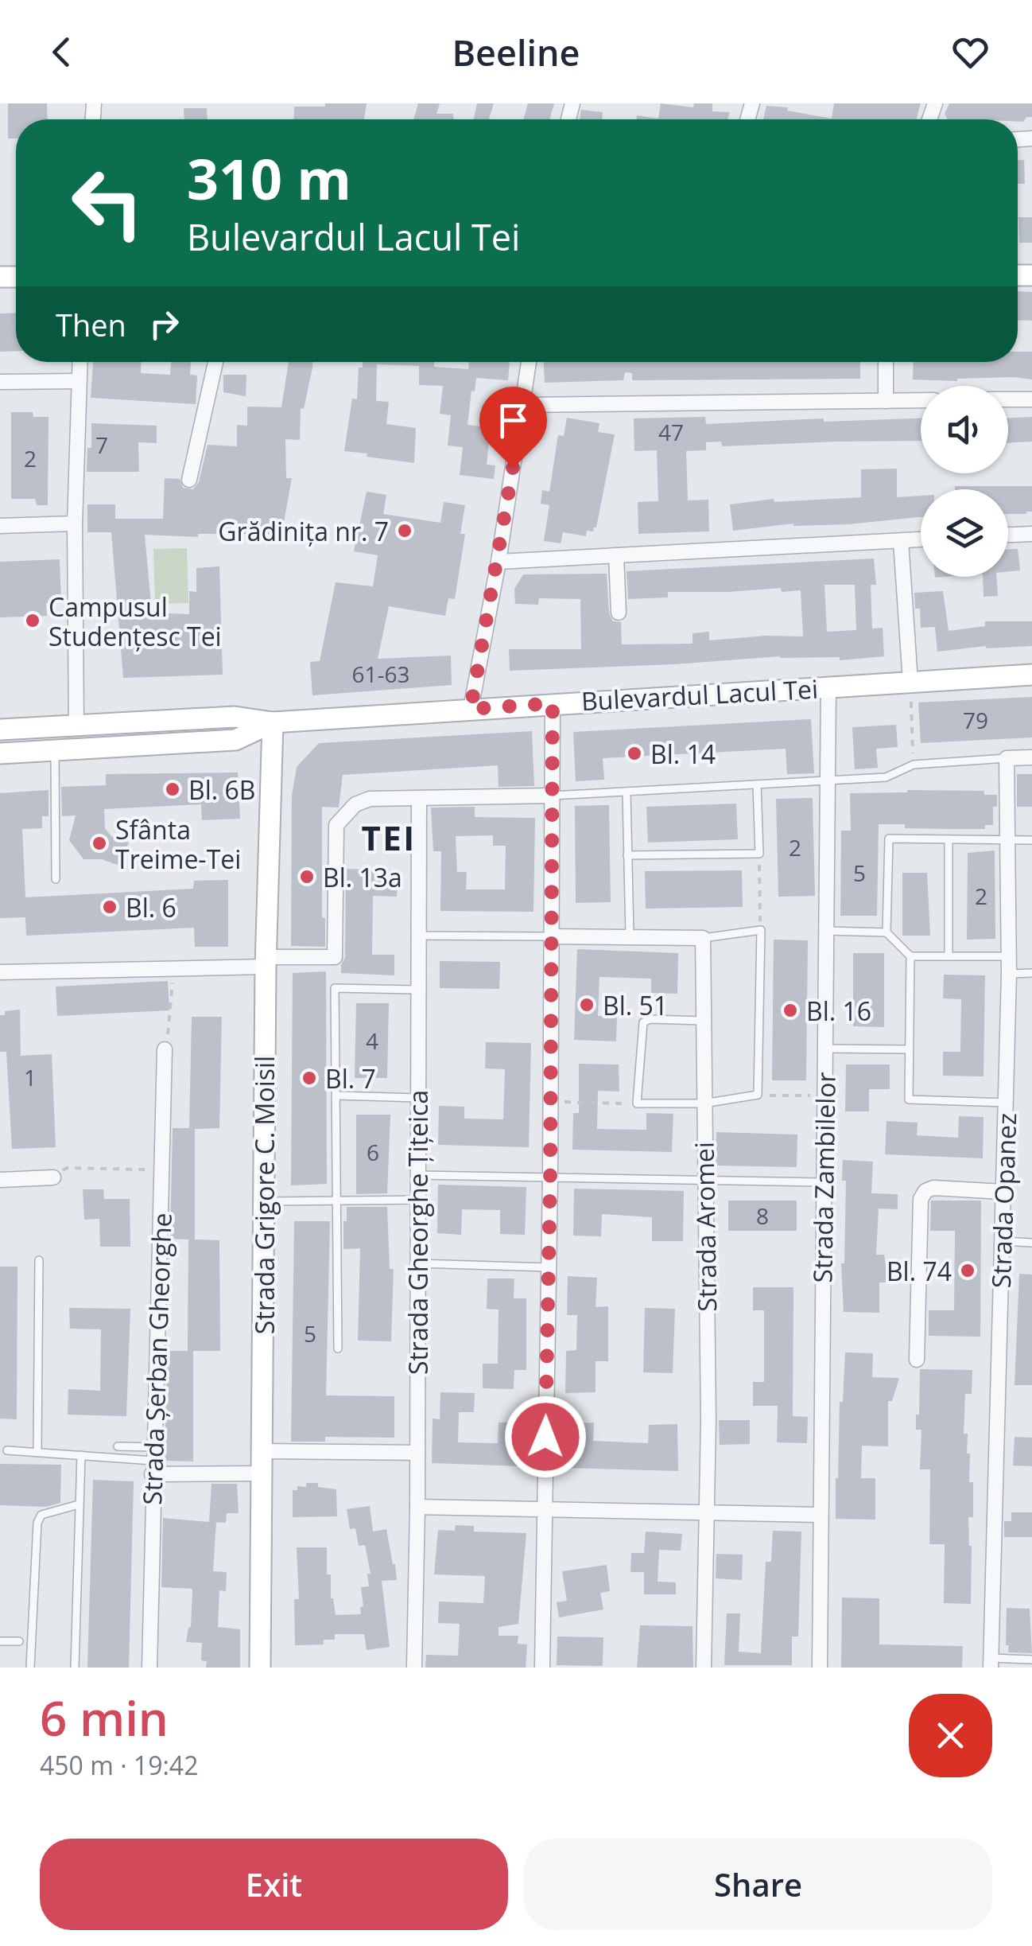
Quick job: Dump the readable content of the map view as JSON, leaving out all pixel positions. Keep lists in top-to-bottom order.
{
  "streets": {
    "main road": ["Bulevardul Lacul Tei", "Strada Grigore C. Moisil"],
    "street": [
      "Strada Zambilelor",
      "Strada Opanez",
      "Strada Aromei",
      "Strada Gheorghe Țițeica",
      "Strada Șerban Gheorghe"
    ]
  },
  "crossings": [
    ["Bulevardul Lacul Tei", "Strada Zambilelor"],
    ["Bulevardul Lacul Tei", "Strada Grigore C. Moisil"]
  ],
  "districts": ["TEI"],
  "places": [
    "Grădinița nr. 7",
    "Campusul Studențesc Tei",
    "Bl. 14",
    "Bl. 6B",
    "Sfânta Treime-Tei",
    "Bl. 13a",
    "Bl. 6",
    "Bl. 51",
    "Bl. 16",
    "Bl. 7",
    "Bl. 74"
  ],
  "house_numbers": [
    "47",
    "7",
    "2",
    "61-63",
    "79",
    "2",
    "5",
    "2",
    "4",
    "1",
    "6",
    "8",
    "5"
  ],
  "page": {
    "header": "Beeline",
    "turn": ["310 m", "Bulevardul Lacul Tei"],
    "then": "Then",
    "heading": ["6 min", "450 m · 19:42"],
    "buttons": ["Exit", "Share"]
  }
}
